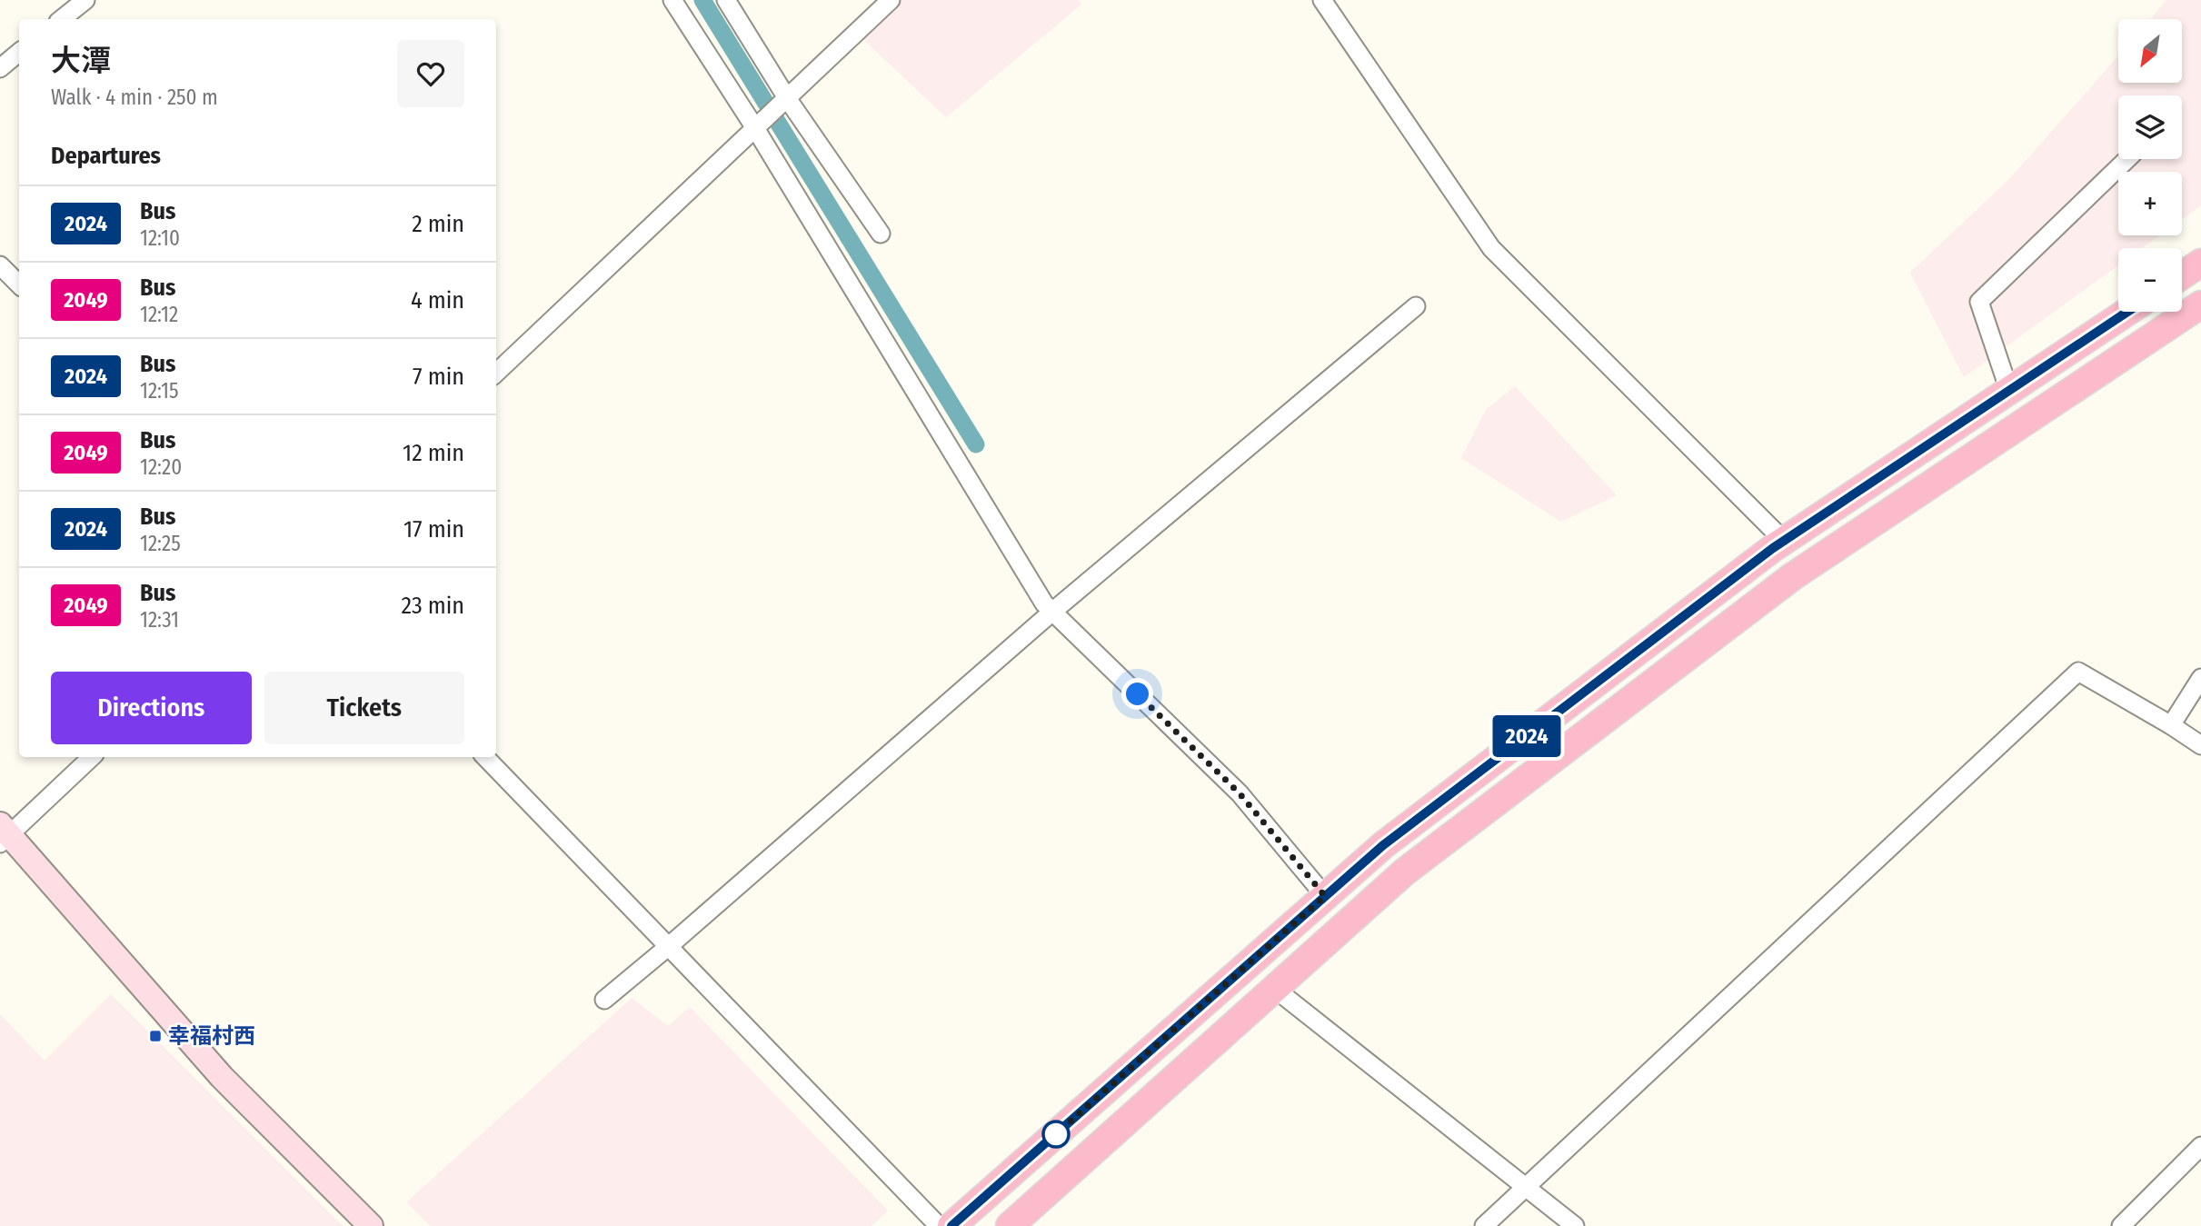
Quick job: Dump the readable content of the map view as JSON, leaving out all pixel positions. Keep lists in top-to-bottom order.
{
  "places": {
    "transit": ["幸福村西"]
  },
  "lines": ["bus line 2024"],
  "north": "bottom left",
  "page": {
    "on_map": "2024",
    "map_buttons": ["+", "−"],
    "heading": [
      ["大潭", "Walk · 4 min · 250 m"],
      "Departures"
    ],
    "list": [
      {
        "mark": "2024",
        "name": "Bus",
        "note": "12:10",
        "value": "2 min"
      },
      {
        "mark": "2049",
        "name": "Bus",
        "note": "12:12",
        "value": "4 min"
      },
      {
        "mark": "2024",
        "name": "Bus",
        "note": "12:15",
        "value": "7 min"
      },
      {
        "mark": "2049",
        "name": "Bus",
        "note": "12:20",
        "value": "12 min"
      },
      {
        "mark": "2024",
        "name": "Bus",
        "note": "12:25",
        "value": "17 min"
      },
      {
        "mark": "2049",
        "name": "Bus",
        "note": "12:31",
        "value": "23 min"
      }
    ],
    "buttons": ["Directions", "Tickets"]
  }
}
